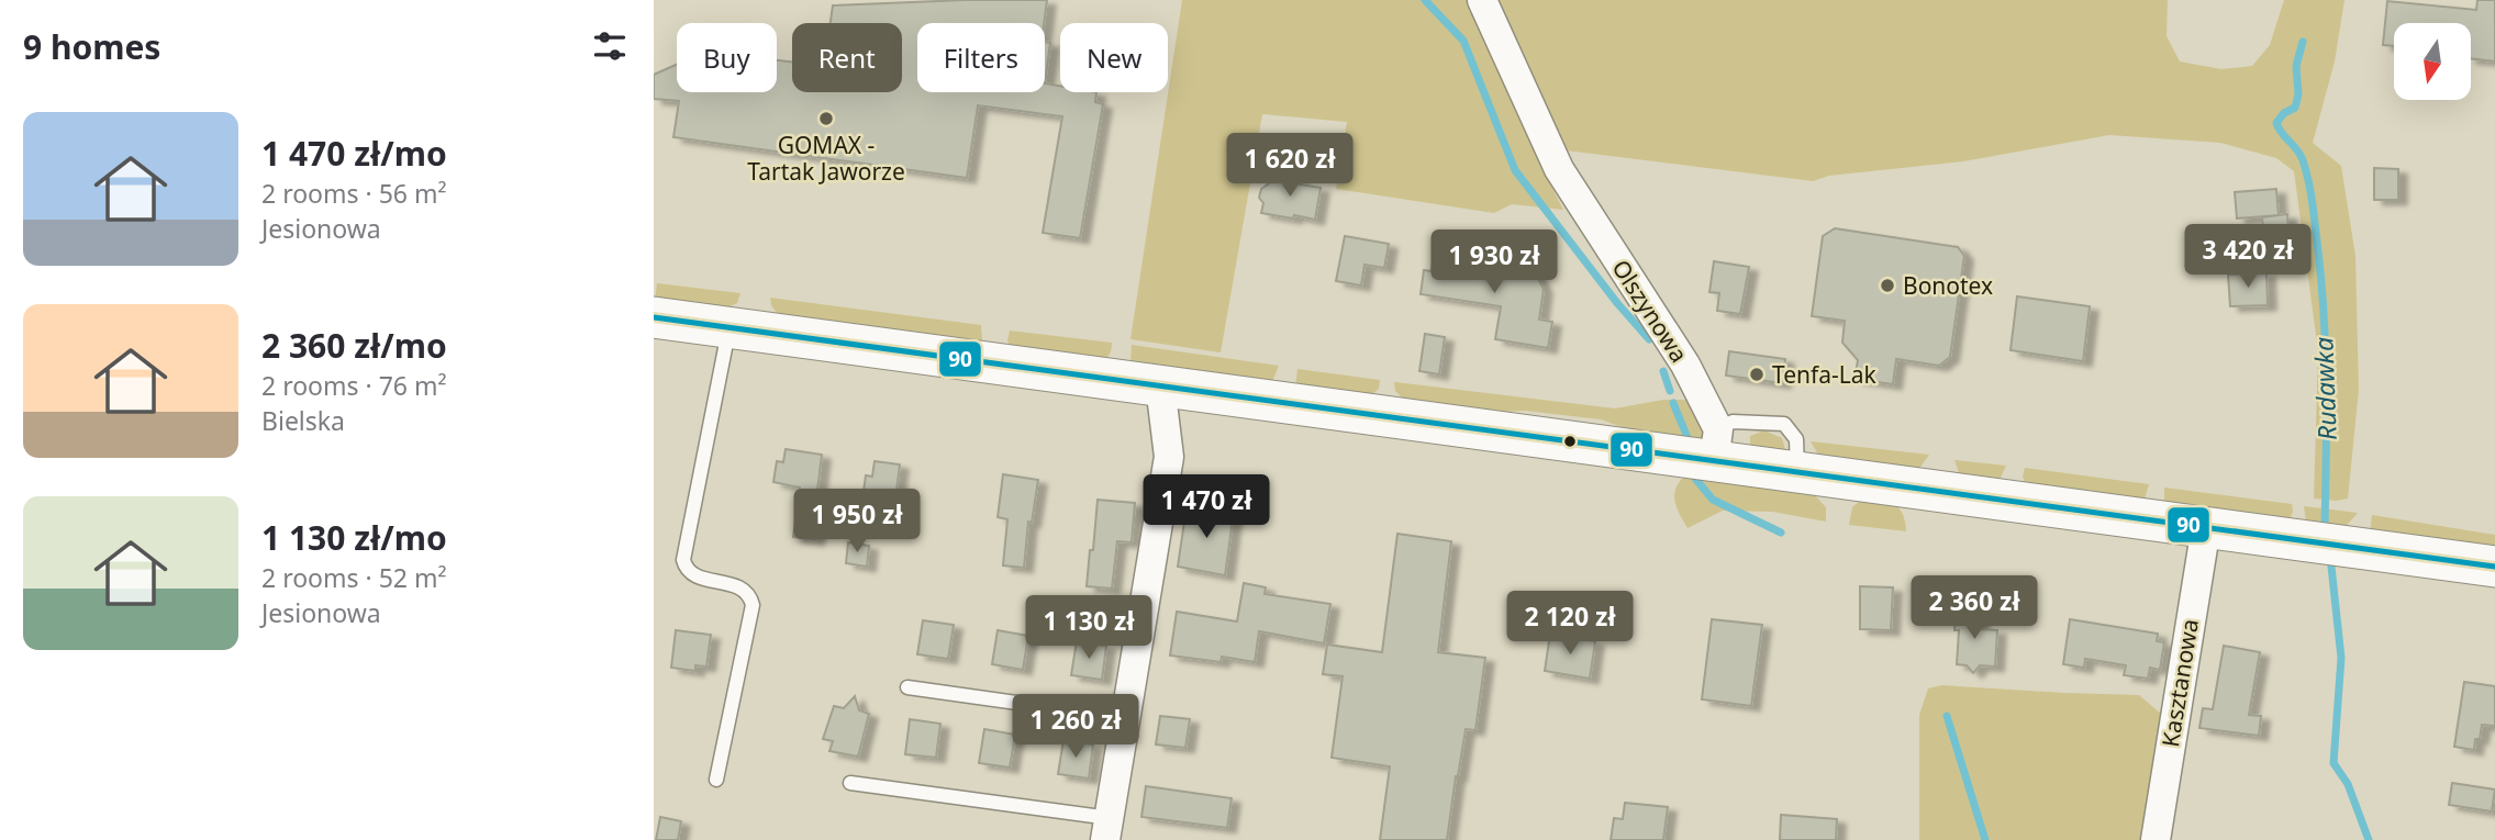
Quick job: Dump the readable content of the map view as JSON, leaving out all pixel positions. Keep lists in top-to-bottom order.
{
  "streets": {
    "street": ["Olszynowa", "Kasztanowa"]
  },
  "water": ["Rudawka"],
  "places": ["GOMAX - Tartak Jaworze", "Bonotex", "Tenfa-Lak"],
  "lines": ["transit line 90"],
  "north": "bottom",
  "page": {
    "heading": "9 homes",
    "chip": [
      "Buy",
      "Rent",
      "Filters",
      "New"
    ],
    "list": [
      {
        "name": "1 470 zł/mo",
        "note": "2 rooms · 56 m² · Jesionowa"
      },
      {
        "name": "2 360 zł/mo",
        "note": "2 rooms · 76 m² · Bielska"
      },
      {
        "name": "1 130 zł/mo",
        "note": "2 rooms · 52 m² · Jesionowa"
      }
    ],
    "price": [
      "1 620 zł",
      "3 420 zł",
      "1 930 zł",
      "1 470 zł",
      "1 950 zł",
      "2 360 zł",
      "2 120 zł",
      "1 130 zł",
      "1 260 zł"
    ]
  }
}
